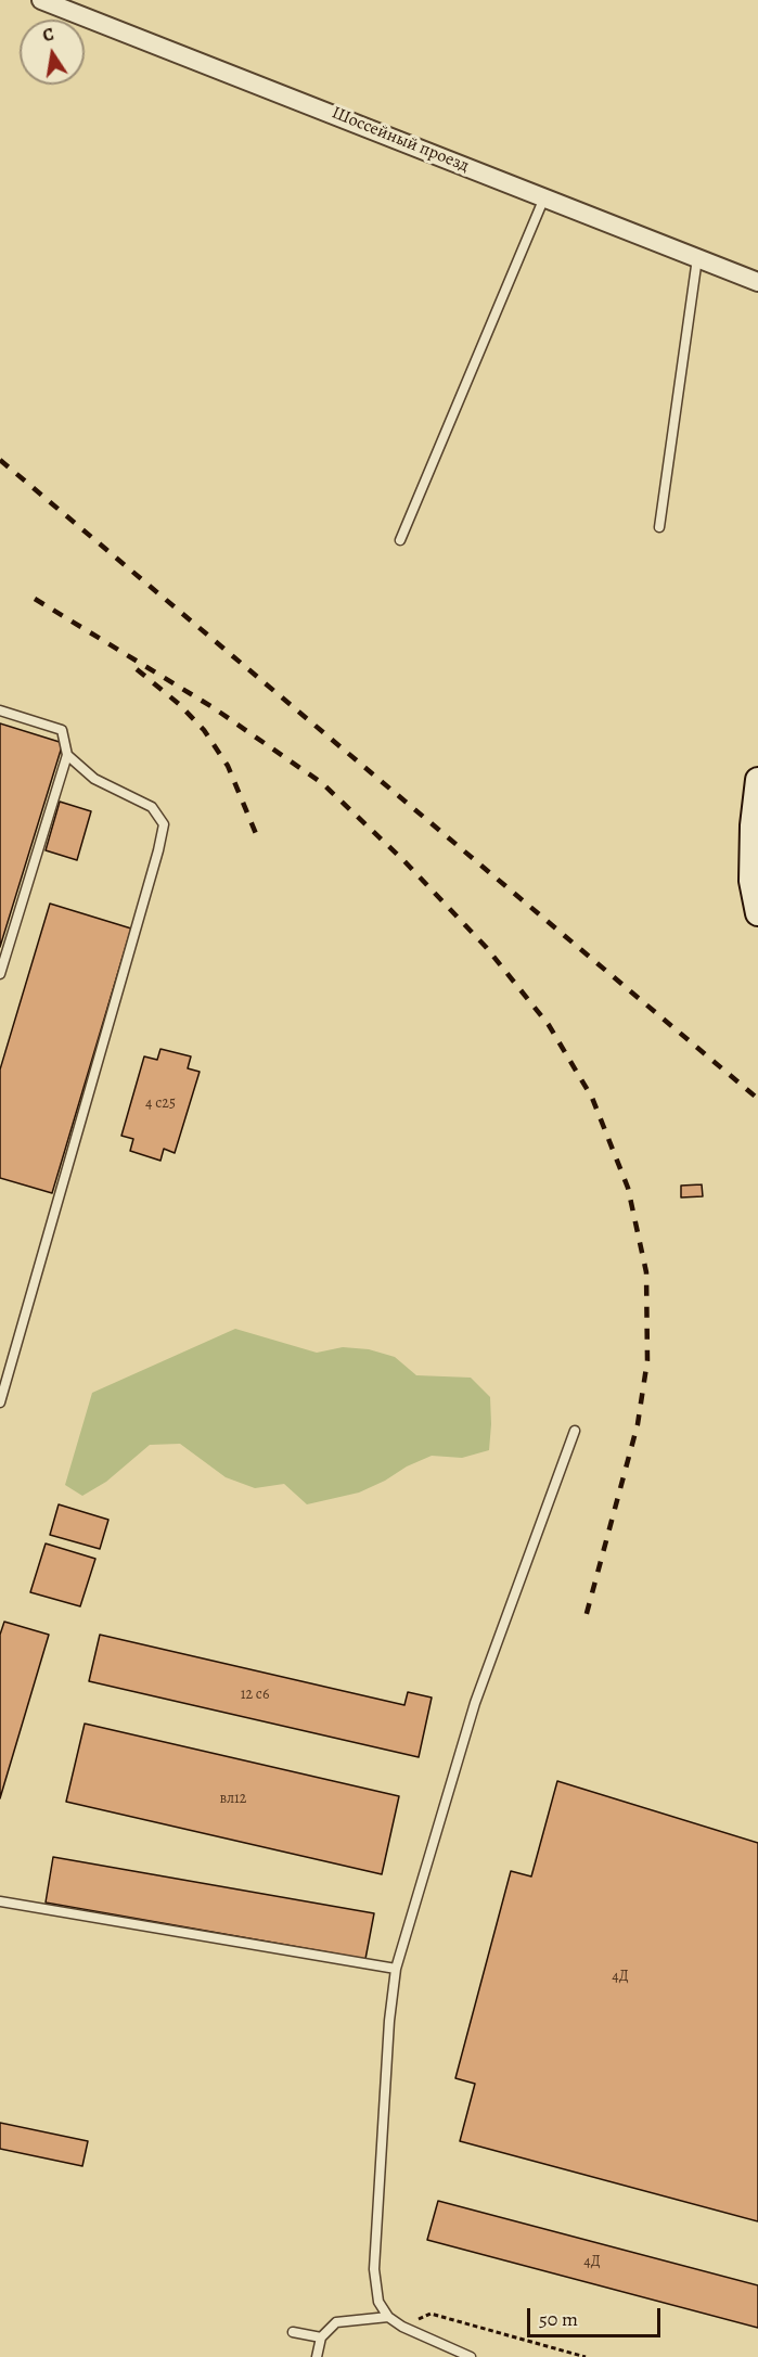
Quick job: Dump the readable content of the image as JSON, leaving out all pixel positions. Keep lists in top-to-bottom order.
{
  "streets": {
    "street": ["Шоссейный проезд"]
  },
  "house_numbers": [
    "4 с25",
    "12 с6",
    "вл12",
    "4Д",
    "4Д"
  ],
  "scale_bar": "50 m",
  "north": "top"
}
